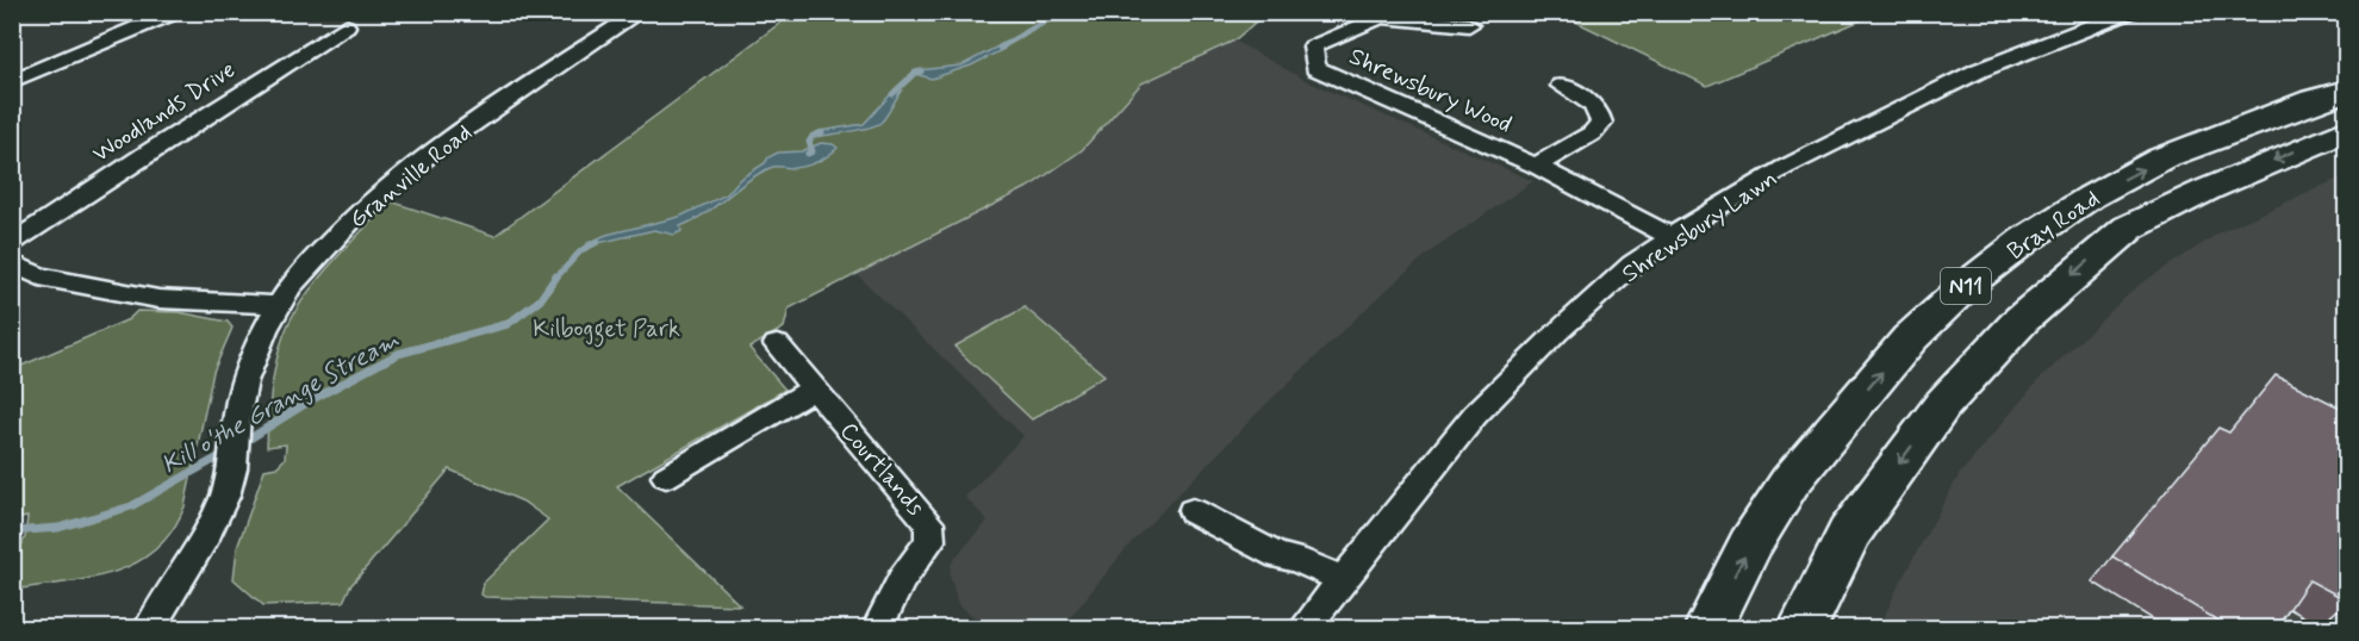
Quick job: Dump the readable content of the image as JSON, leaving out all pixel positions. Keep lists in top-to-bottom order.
{
  "streets": {
    "highway": ["Bray Road", "N11"],
    "street": [
      "Shrewsbury Wood",
      "Woodlands Drive",
      "Granville Road",
      "Shrewsbury Lawn",
      "Courtlands"
    ]
  },
  "crossings": [
    ["Shrewsbury Wood", "Shrewsbury Lawn"]
  ],
  "water": ["Kill o'the Grange Stream"],
  "parks": ["Kilbogget Park"]
}
